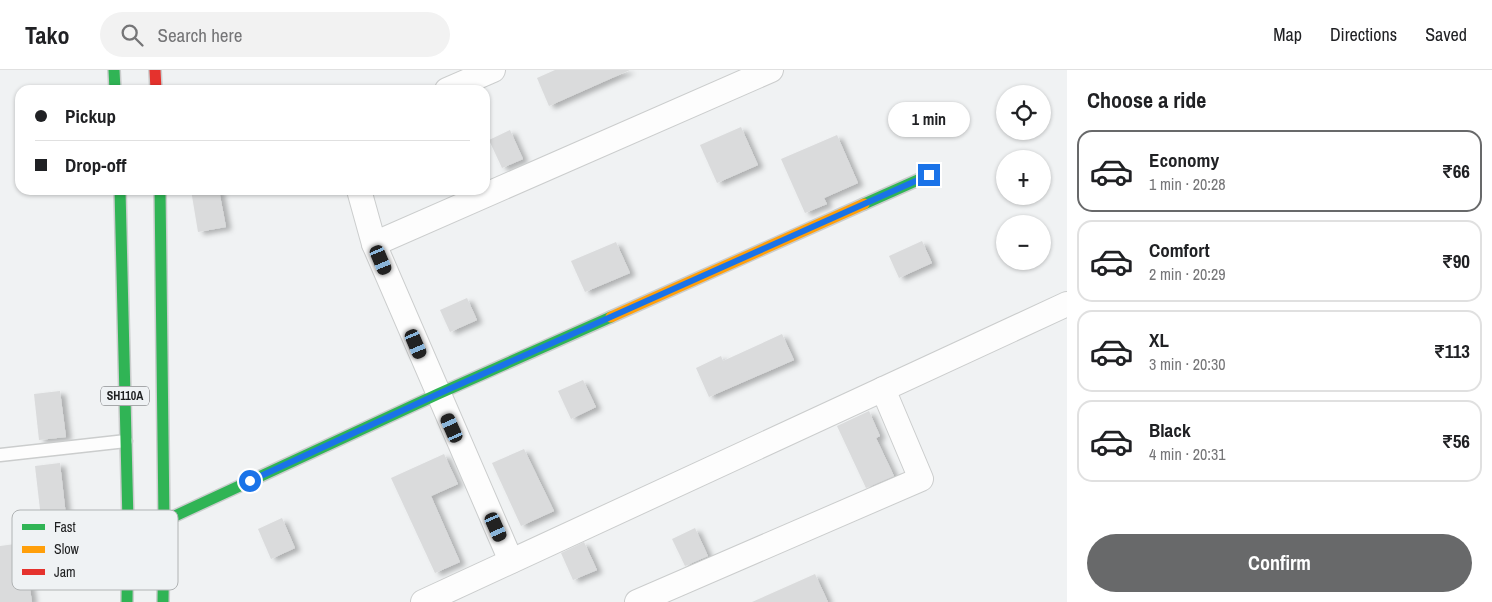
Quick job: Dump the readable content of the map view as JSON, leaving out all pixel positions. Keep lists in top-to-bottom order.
{
  "streets": {
    "main road": ["SH110A"]
  },
  "legend": ["Fast", "Slow", "Jam"],
  "page": {
    "header": "Tako",
    "search": "Search here",
    "nav": ["Map", "Directions", "Saved"],
    "heading": "Choose a ride",
    "map_buttons": ["+", "−"],
    "banner": ["Pickup", "Drop-off"],
    "bubble": "1 min",
    "list": [
      {
        "name": "Economy",
        "note": "1 min · 20:28",
        "value": "₹66"
      },
      {
        "name": "Comfort",
        "note": "2 min · 20:29",
        "value": "₹90"
      },
      {
        "name": "XL",
        "note": "3 min · 20:30",
        "value": "₹113"
      },
      {
        "name": "Black",
        "note": "4 min · 20:31",
        "value": "₹56"
      }
    ],
    "buttons": "Confirm"
  }
}
